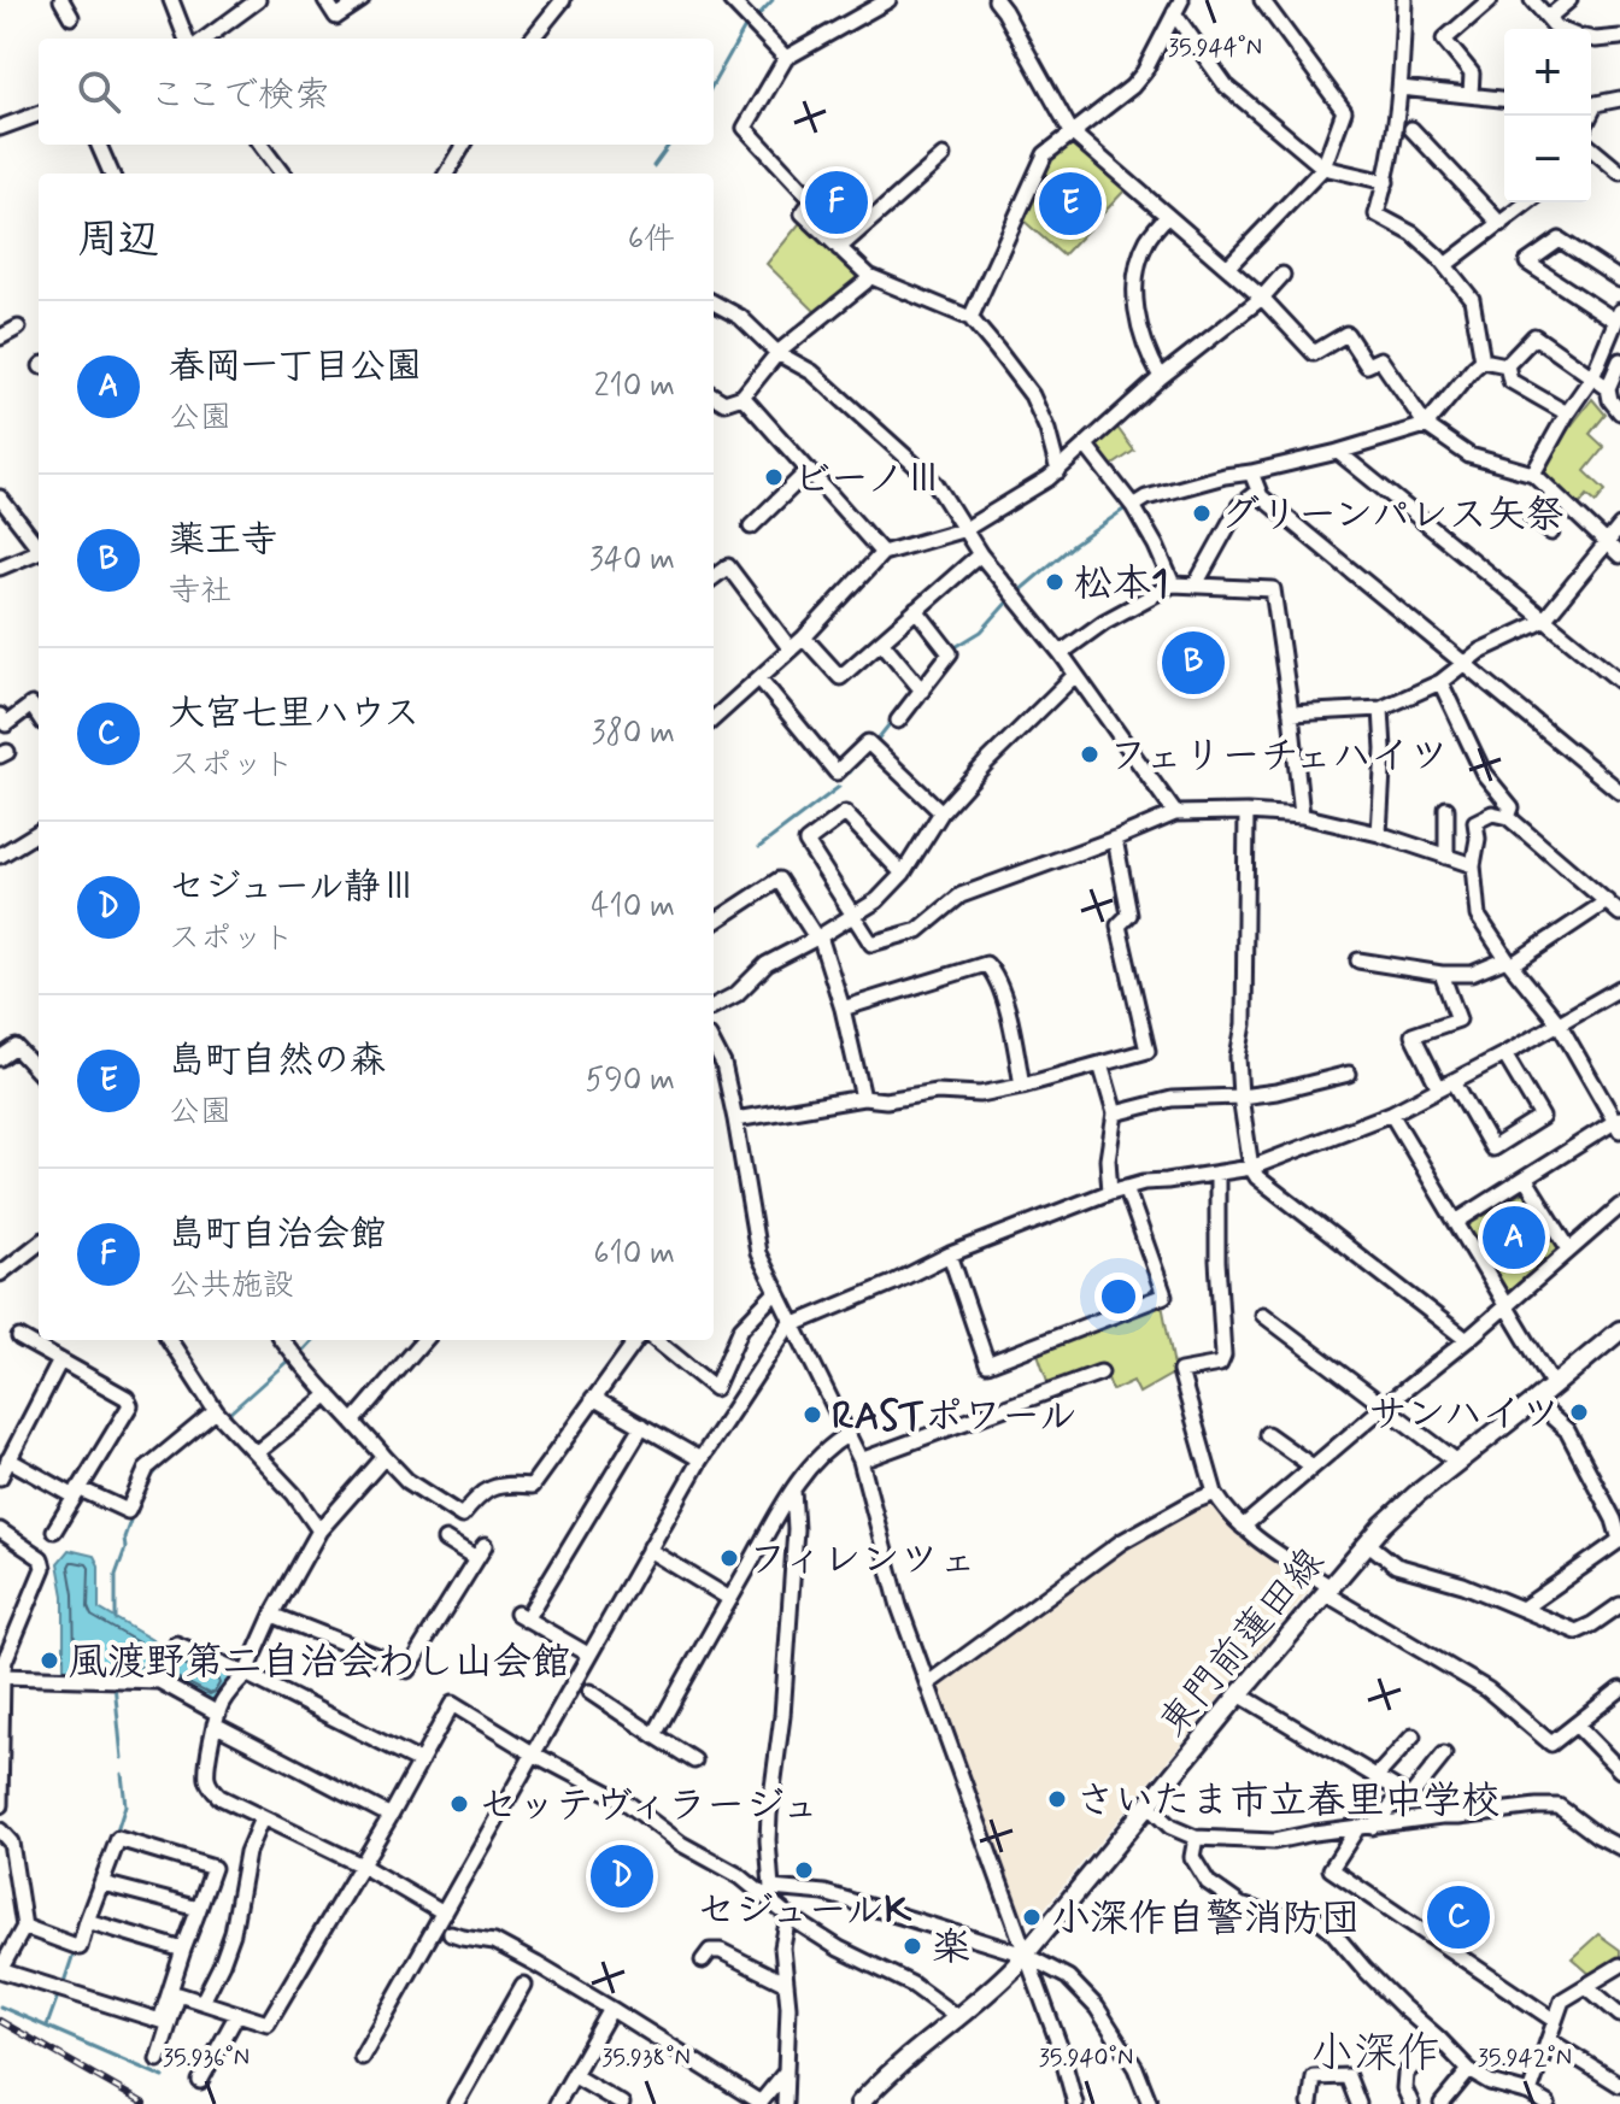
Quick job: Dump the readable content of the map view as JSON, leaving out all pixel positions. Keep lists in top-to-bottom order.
{
  "streets": {
    "main road": ["東門前蓮田線"]
  },
  "districts": ["小深作"],
  "places": [
    "ビーノⅢ",
    "グリーンパレス矢祭",
    "松本1",
    "フェリーチェハイツ",
    "サンハイツ",
    "RASTポワール",
    "フィレンツェ",
    "風渡野第二自治会わし山会館",
    "さいたま市立春里中学校",
    "セッテヴィラージュ",
    "セジュールK",
    "小深作自警消防団",
    "楽"
  ],
  "page": {
    "map_buttons": ["+", "−"],
    "search": "ここで検索",
    "pins": [
      "F",
      "E",
      "B",
      "A",
      "D",
      "C"
    ],
    "heading": ["周辺", "6件"],
    "list": [
      {
        "mark": "A",
        "name": "春岡一丁目公園",
        "note": "公園",
        "value": "210 m"
      },
      {
        "mark": "B",
        "name": "薬王寺",
        "note": "寺社",
        "value": "340 m"
      },
      {
        "mark": "C",
        "name": "大宮七里ハウス",
        "note": "スポット",
        "value": "380 m"
      },
      {
        "mark": "D",
        "name": "セジュール静Ⅲ",
        "note": "スポット",
        "value": "410 m"
      },
      {
        "mark": "E",
        "name": "島町自然の森",
        "note": "公園",
        "value": "590 m"
      },
      {
        "mark": "F",
        "name": "島町自治会館",
        "note": "公共施設",
        "value": "610 m"
      }
    ]
  },
  "coordinates": [
    "35.944°N",
    "35.936°N",
    "35.938°N",
    "35.940°N",
    "35.942°N"
  ]
}
